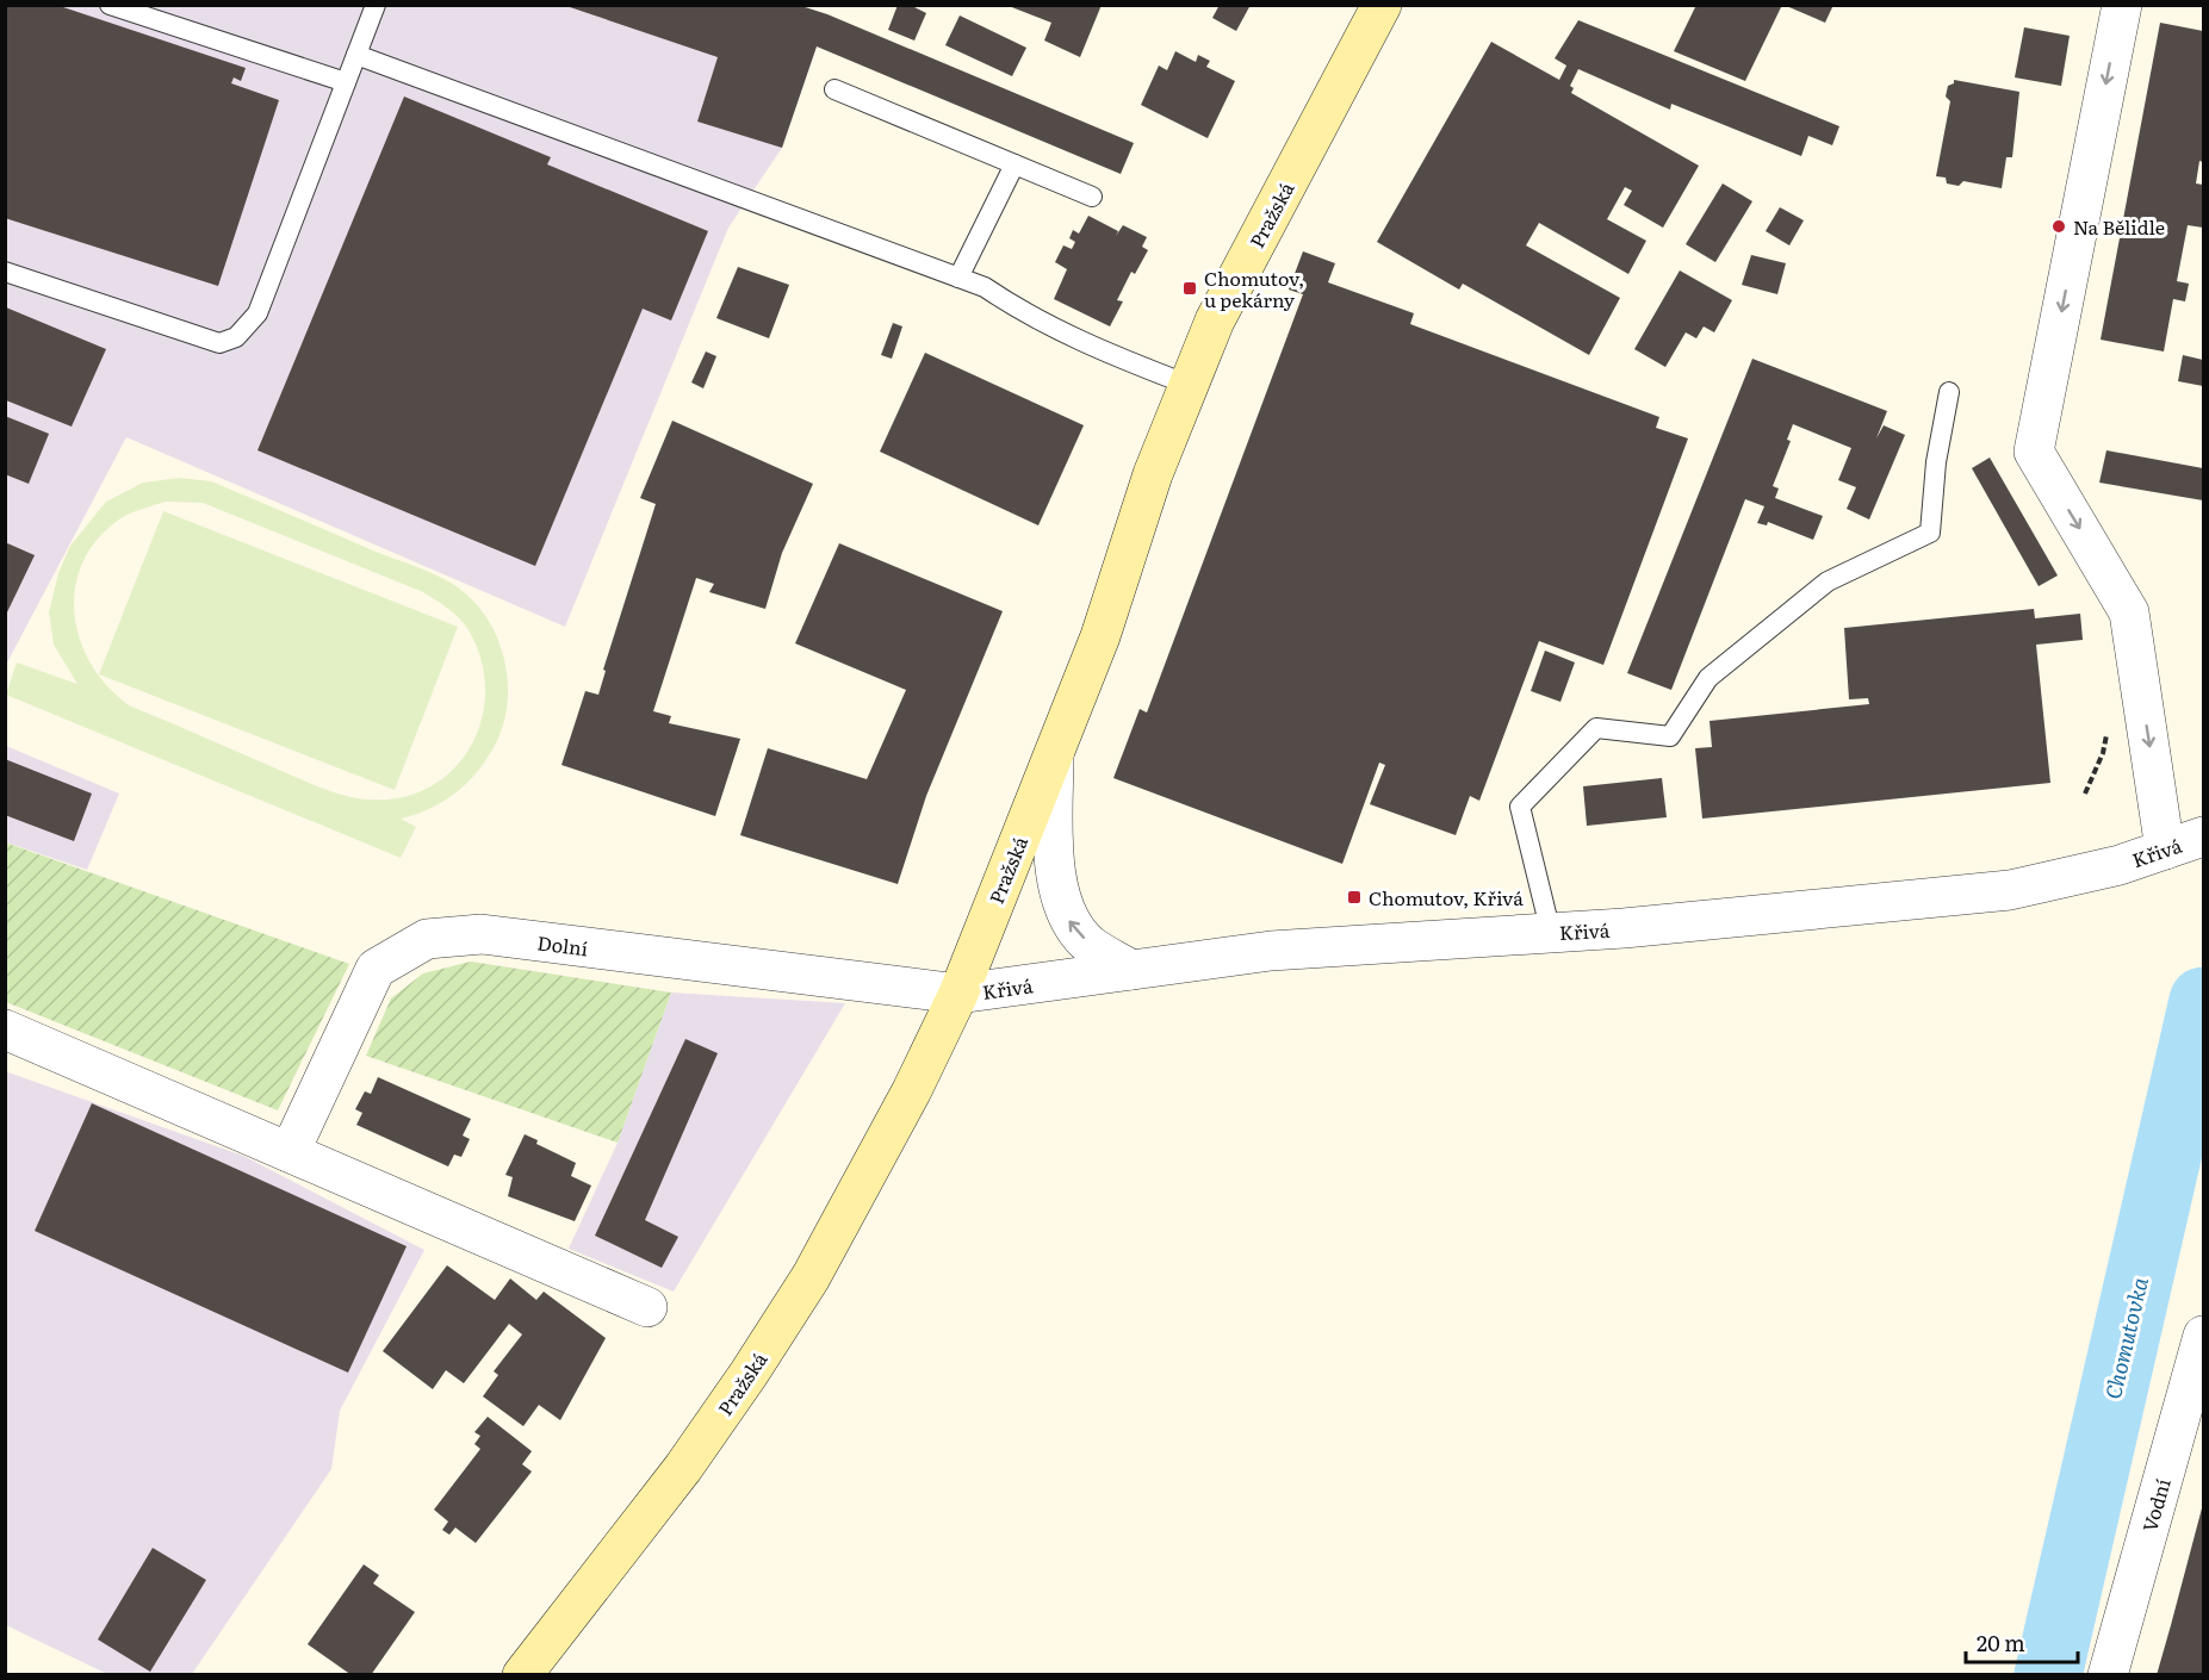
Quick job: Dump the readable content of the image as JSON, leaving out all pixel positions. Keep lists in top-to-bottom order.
{
  "streets": {
    "main road": ["Pražská"],
    "street": ["Křivá", "Dolní", "Vodní"]
  },
  "crossings": [
    ["Pražská", "Křivá"],
    ["Pražská", "Dolní"],
    ["Křivá", "Dolní"]
  ],
  "water": ["Chomutovka"],
  "places": {
    "other": ["Na Bělidle"],
    "transit": ["Chomutov, u pekárny", "Chomutov, Křivá"]
  },
  "scale_bar": "20 m"
}
